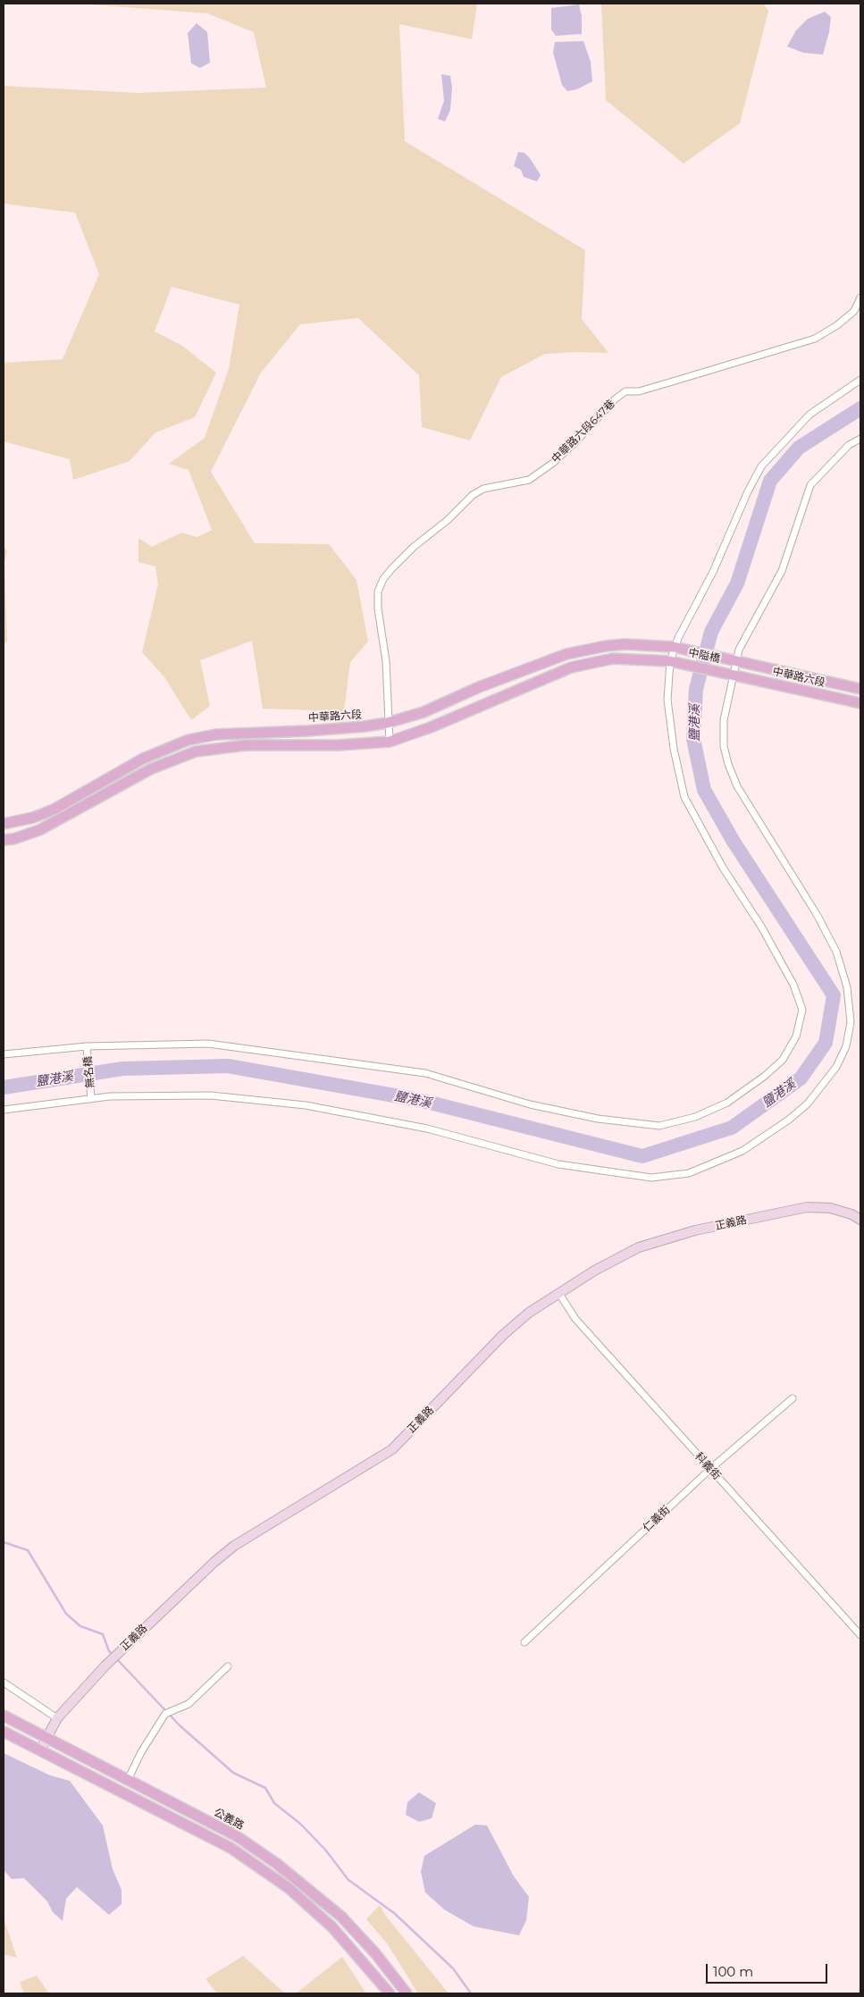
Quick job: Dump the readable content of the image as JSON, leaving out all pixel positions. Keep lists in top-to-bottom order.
{
  "streets": {
    "main road": ["中隘橋", "中華路六段", "公義路"],
    "street": [
      "中華路六段647巷",
      "無名橋",
      "正義路",
      "科義街",
      "仁義街"
    ]
  },
  "crossings": [
    ["中華路六段647巷", "中華路六段"],
    ["中隘橋", "中華路六段"],
    ["正義路", "科義街"],
    ["正義路", "公義路"],
    ["科義街", "仁義街"]
  ],
  "water": ["鹽港溪"],
  "scale_bar": "100 m"
}
